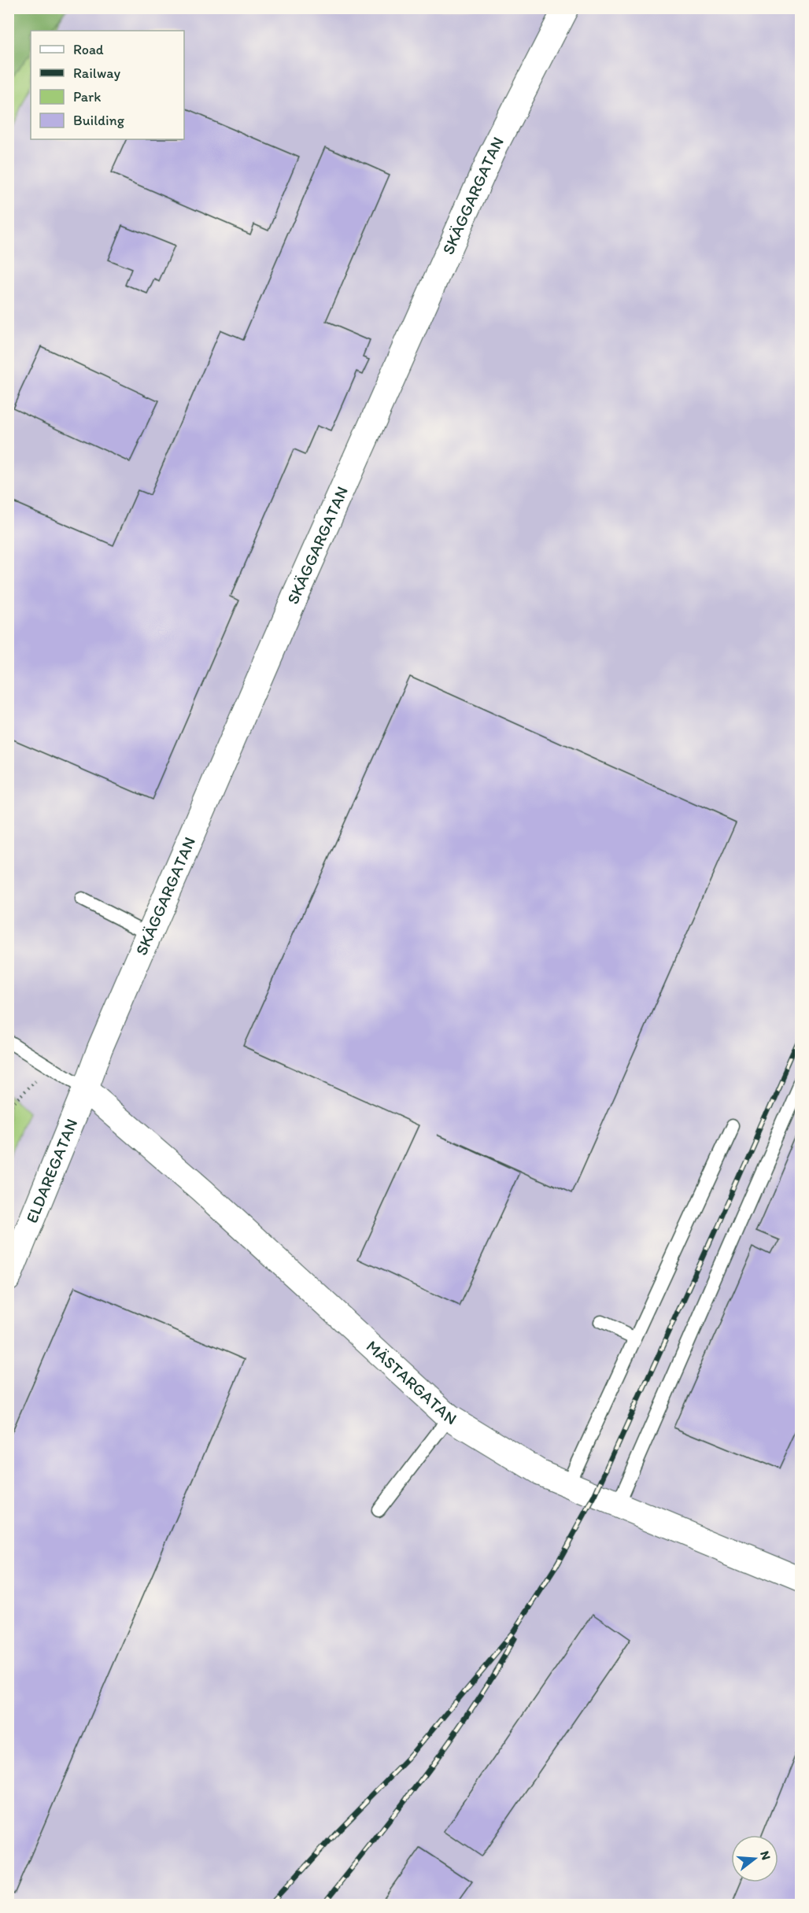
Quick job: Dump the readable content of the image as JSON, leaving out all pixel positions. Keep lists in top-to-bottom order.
{
  "streets": {
    "street": ["SKÄGGARGATAN", "ELDAREGATAN", "MÄSTARGATAN"]
  },
  "crossings": [
    ["SKÄGGARGATAN", "ELDAREGATAN"],
    ["SKÄGGARGATAN", "MÄSTARGATAN"],
    ["ELDAREGATAN", "MÄSTARGATAN"]
  ],
  "legend": [
    "Road",
    "Railway",
    "Park",
    "Building"
  ],
  "north": "right"
}
